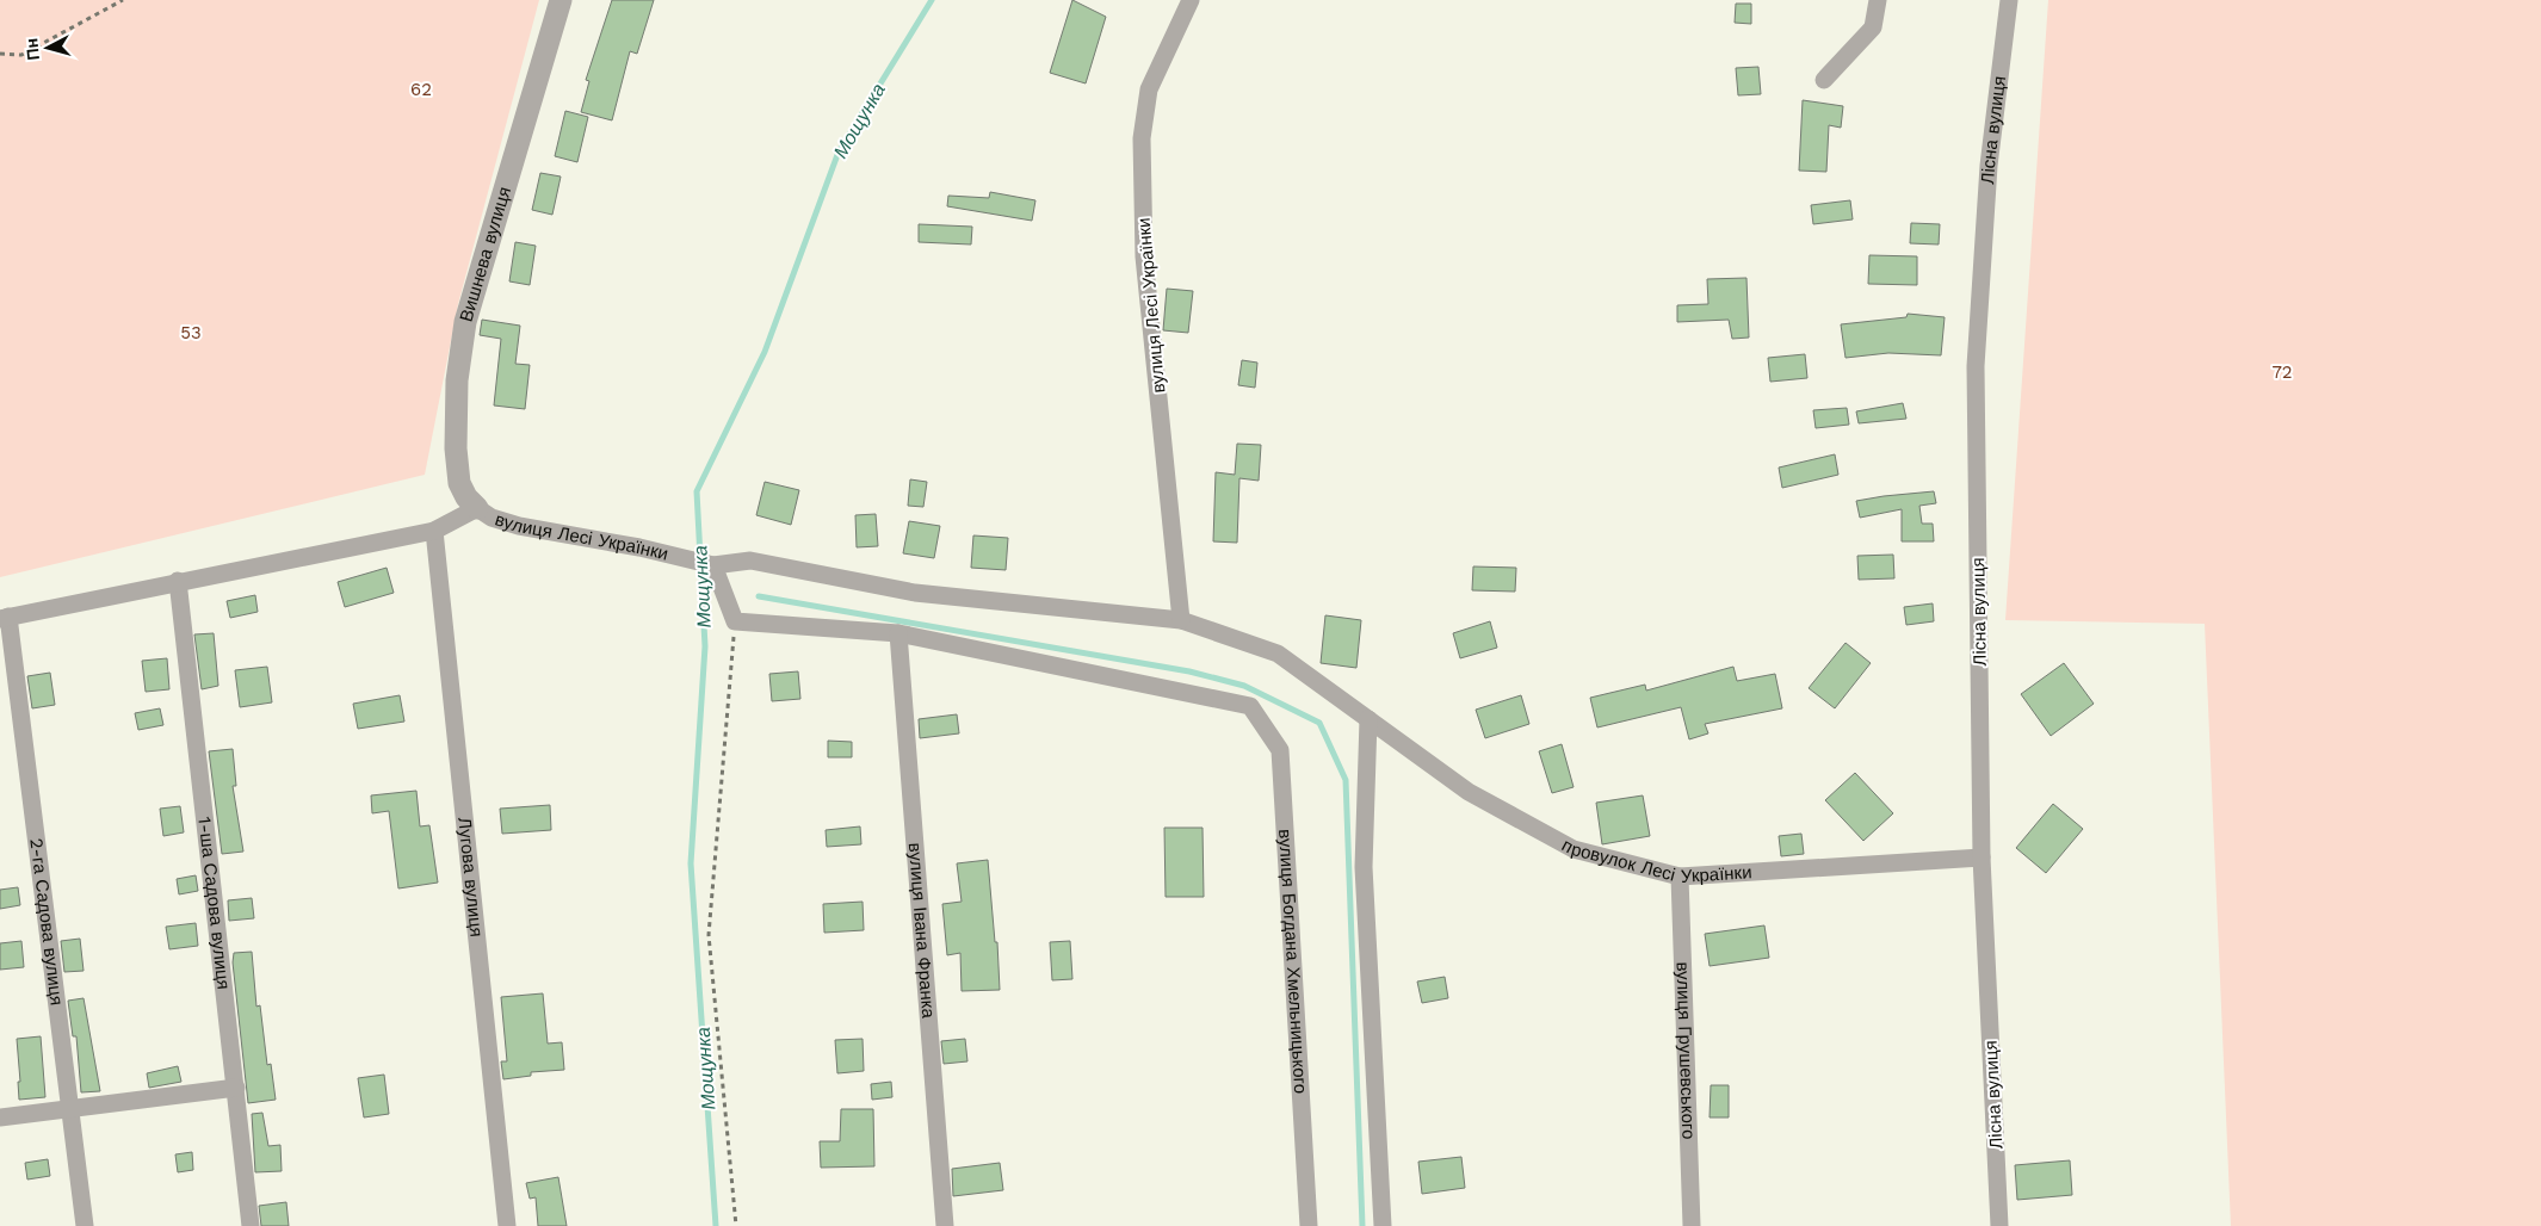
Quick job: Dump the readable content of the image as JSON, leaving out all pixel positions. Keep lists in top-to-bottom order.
{
  "streets": {
    "street": [
      "Лісна вулиця",
      "Вишнева вулиця",
      "вулиця Лесі Українки",
      "провулок Лесі Українки",
      "Лугова вулиця",
      "1-ша Садова вулиця",
      "2-га Садова вулиця",
      "вулиця Івана Франка",
      "вулиця Богдана Хмельницького",
      "вулиця Грушевського"
    ]
  },
  "crossings": [
    ["Лісна вулиця", "провулок Лесі Українки"],
    ["Вишнева вулиця", "вулиця Лесі Українки"],
    ["провулок Лесі Українки", "вулиця Грушевського"],
    ["вулиця Івана Франка", "вулиця Богдана Хмельницького"]
  ],
  "water": ["Мощунка"],
  "parks": ["62", "53", "72"],
  "north": "left"
}
